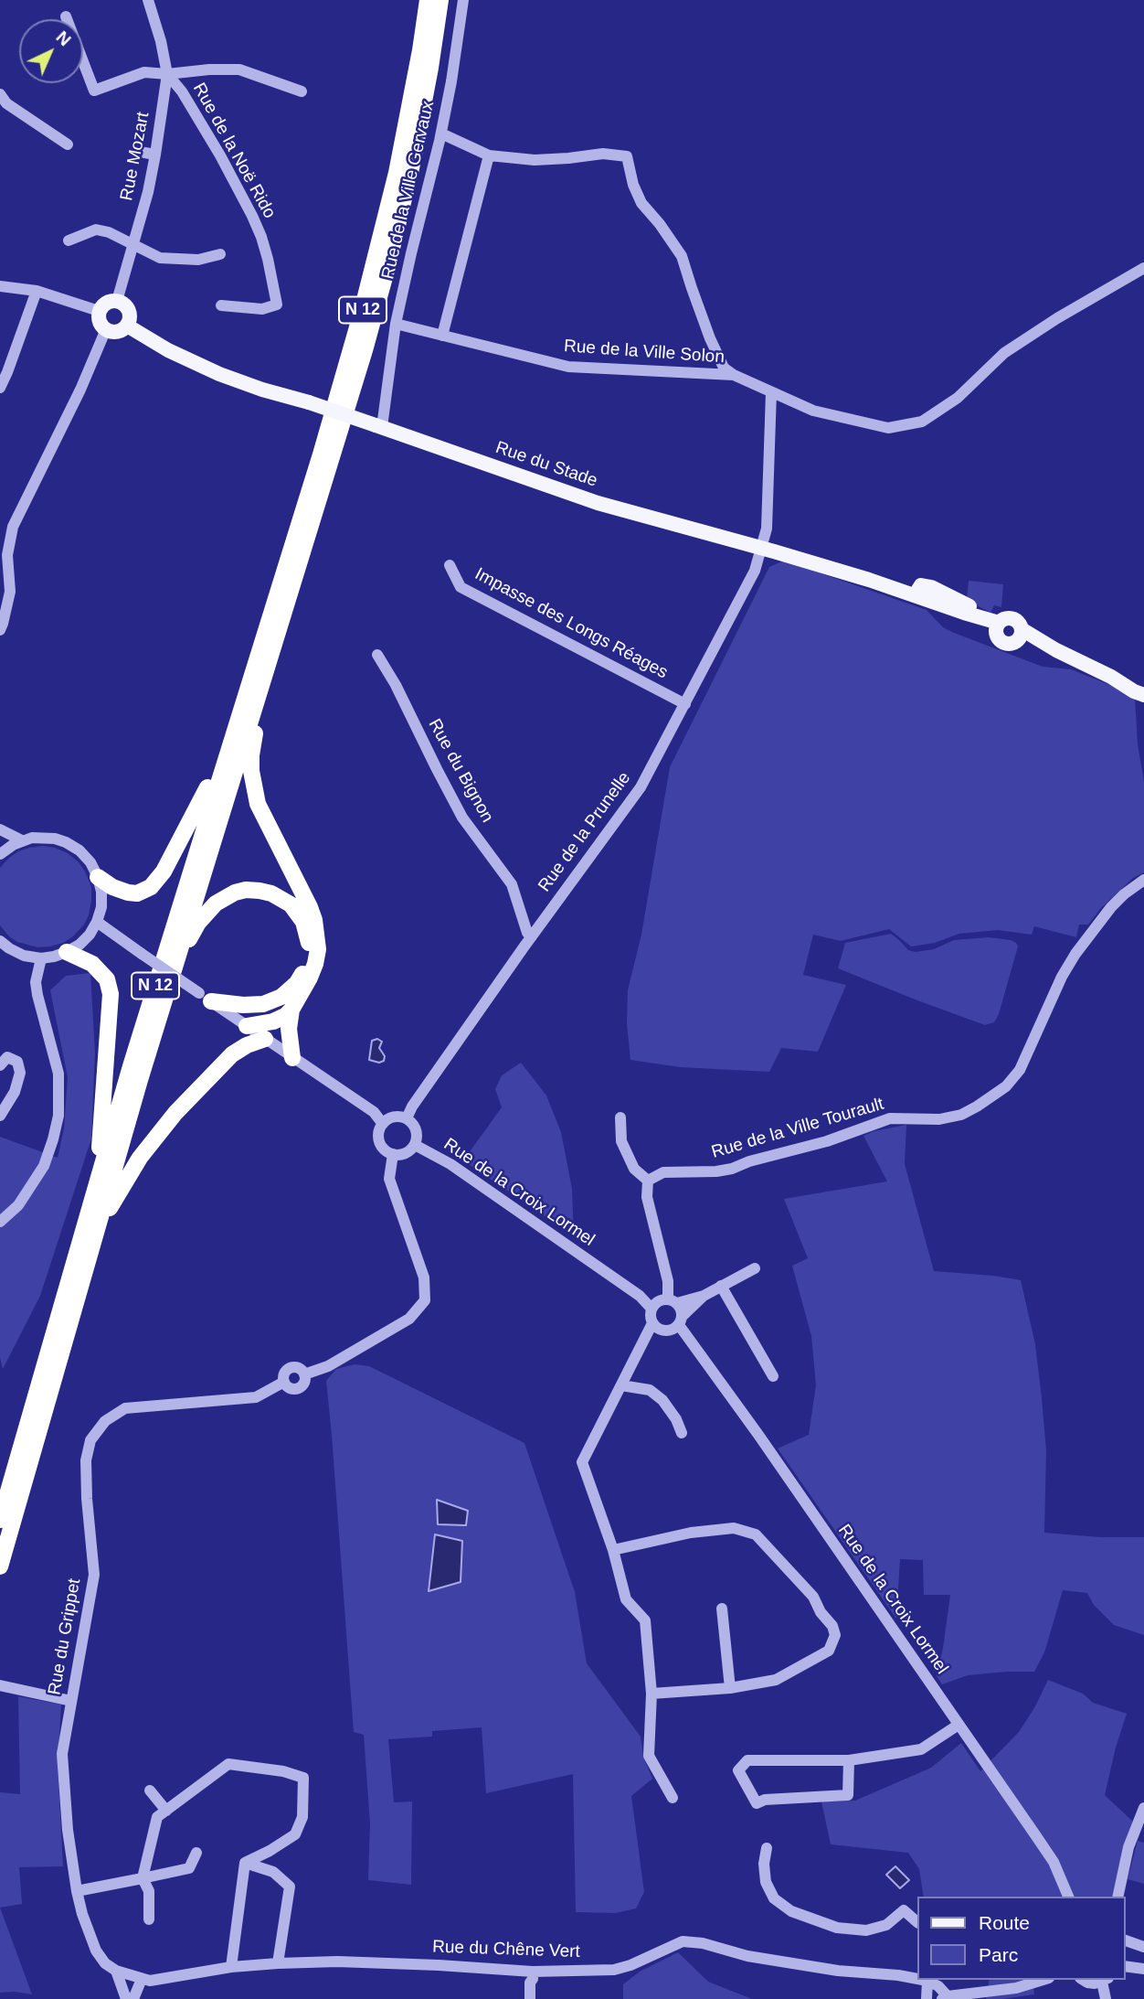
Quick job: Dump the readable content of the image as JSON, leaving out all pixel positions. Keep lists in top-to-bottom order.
{
  "streets": {
    "highway": ["N 12"],
    "main road": ["Rue du Stade"],
    "street": [
      "Rue de la Noë Rido",
      "Rue Mozart",
      "Rue de la Ville Gervaux",
      "Rue de la Ville Solon",
      "Impasse des Longs Réages",
      "Rue du Bignon",
      "Rue de la Prunelle",
      "Rue de la Ville Tourault",
      "Rue de la Croix Lormel",
      "Rue du Grippet",
      "Rue du Chêne Vert"
    ]
  },
  "crossings": [
    ["Rue de la Noë Rido", "Rue Mozart"],
    ["Rue Mozart", "Rue du Stade"],
    ["Rue de la Ville Gervaux", "Rue de la Ville Solon"],
    ["Rue de la Ville Gervaux", "Rue du Stade"],
    ["Rue de la Ville Solon", "Rue de la Prunelle"],
    ["Rue du Stade", "Rue de la Prunelle"],
    ["Impasse des Longs Réages", "Rue de la Prunelle"],
    ["Rue du Bignon", "Rue de la Prunelle"],
    ["Rue de la Prunelle", "Rue de la Croix Lormel"],
    ["Rue de la Prunelle", "Rue du Grippet"],
    ["Rue de la Croix Lormel", "Rue du Grippet"],
    ["Rue du Grippet", "Rue du Chêne Vert"]
  ],
  "legend": ["Route", "Parc"],
  "north": "top right"
}
